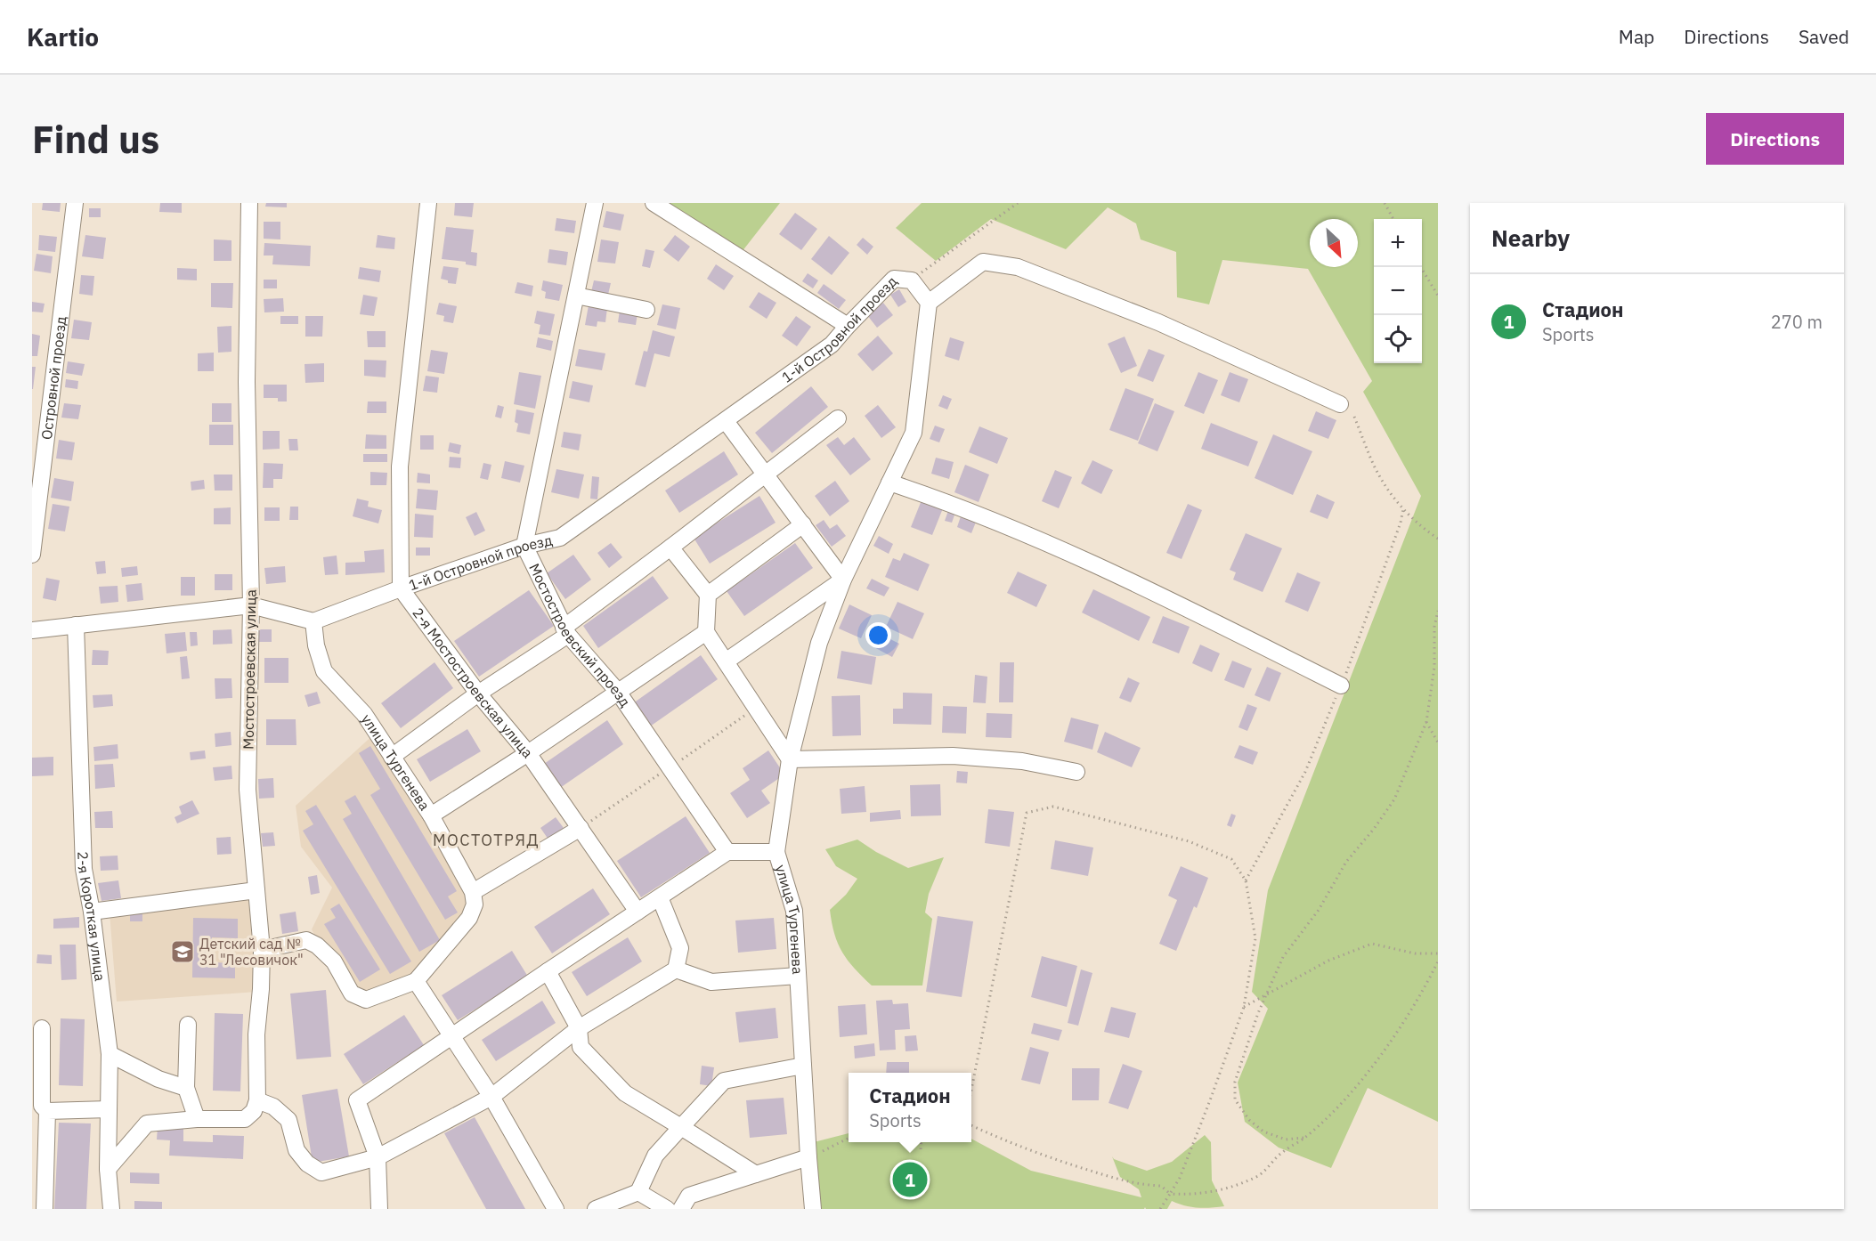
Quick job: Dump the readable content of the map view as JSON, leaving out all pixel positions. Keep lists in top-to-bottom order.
{
  "streets": {
    "street": [
      "1-й Островной проезд",
      "Островной проезд",
      "Мостостроевский проезд",
      "Мостостроевская улица",
      "2-я Мостостроевская улица",
      "улица Тургенева",
      "2-я Короткая улица"
    ]
  },
  "crossings": [
    ["1-й Островной проезд", "Мостостроевский проезд"],
    ["1-й Островной проезд", "2-я Мостостроевская улица"],
    ["1-й Островной проезд", "улица Тургенева"],
    ["Мостостроевский проезд", "улица Тургенева"]
  ],
  "districts": ["МОСТОТРЯД"],
  "places": {
    "school or university": ["Детский сад № 31 \"Лесовичок\""]
  },
  "north": "bottom right",
  "page": {
    "header": "Kartio",
    "nav": ["Map", "Directions", "Saved"],
    "buttons": "Directions",
    "title": "Find us",
    "heading": "Nearby",
    "map_buttons": ["+", "−"],
    "list": [
      {
        "mark": "1",
        "name": "Стадион",
        "note": "Sports",
        "value": "270 m"
      }
    ],
    "popup": ["Стадион", "Sports"],
    "pins": "1"
  }
}
